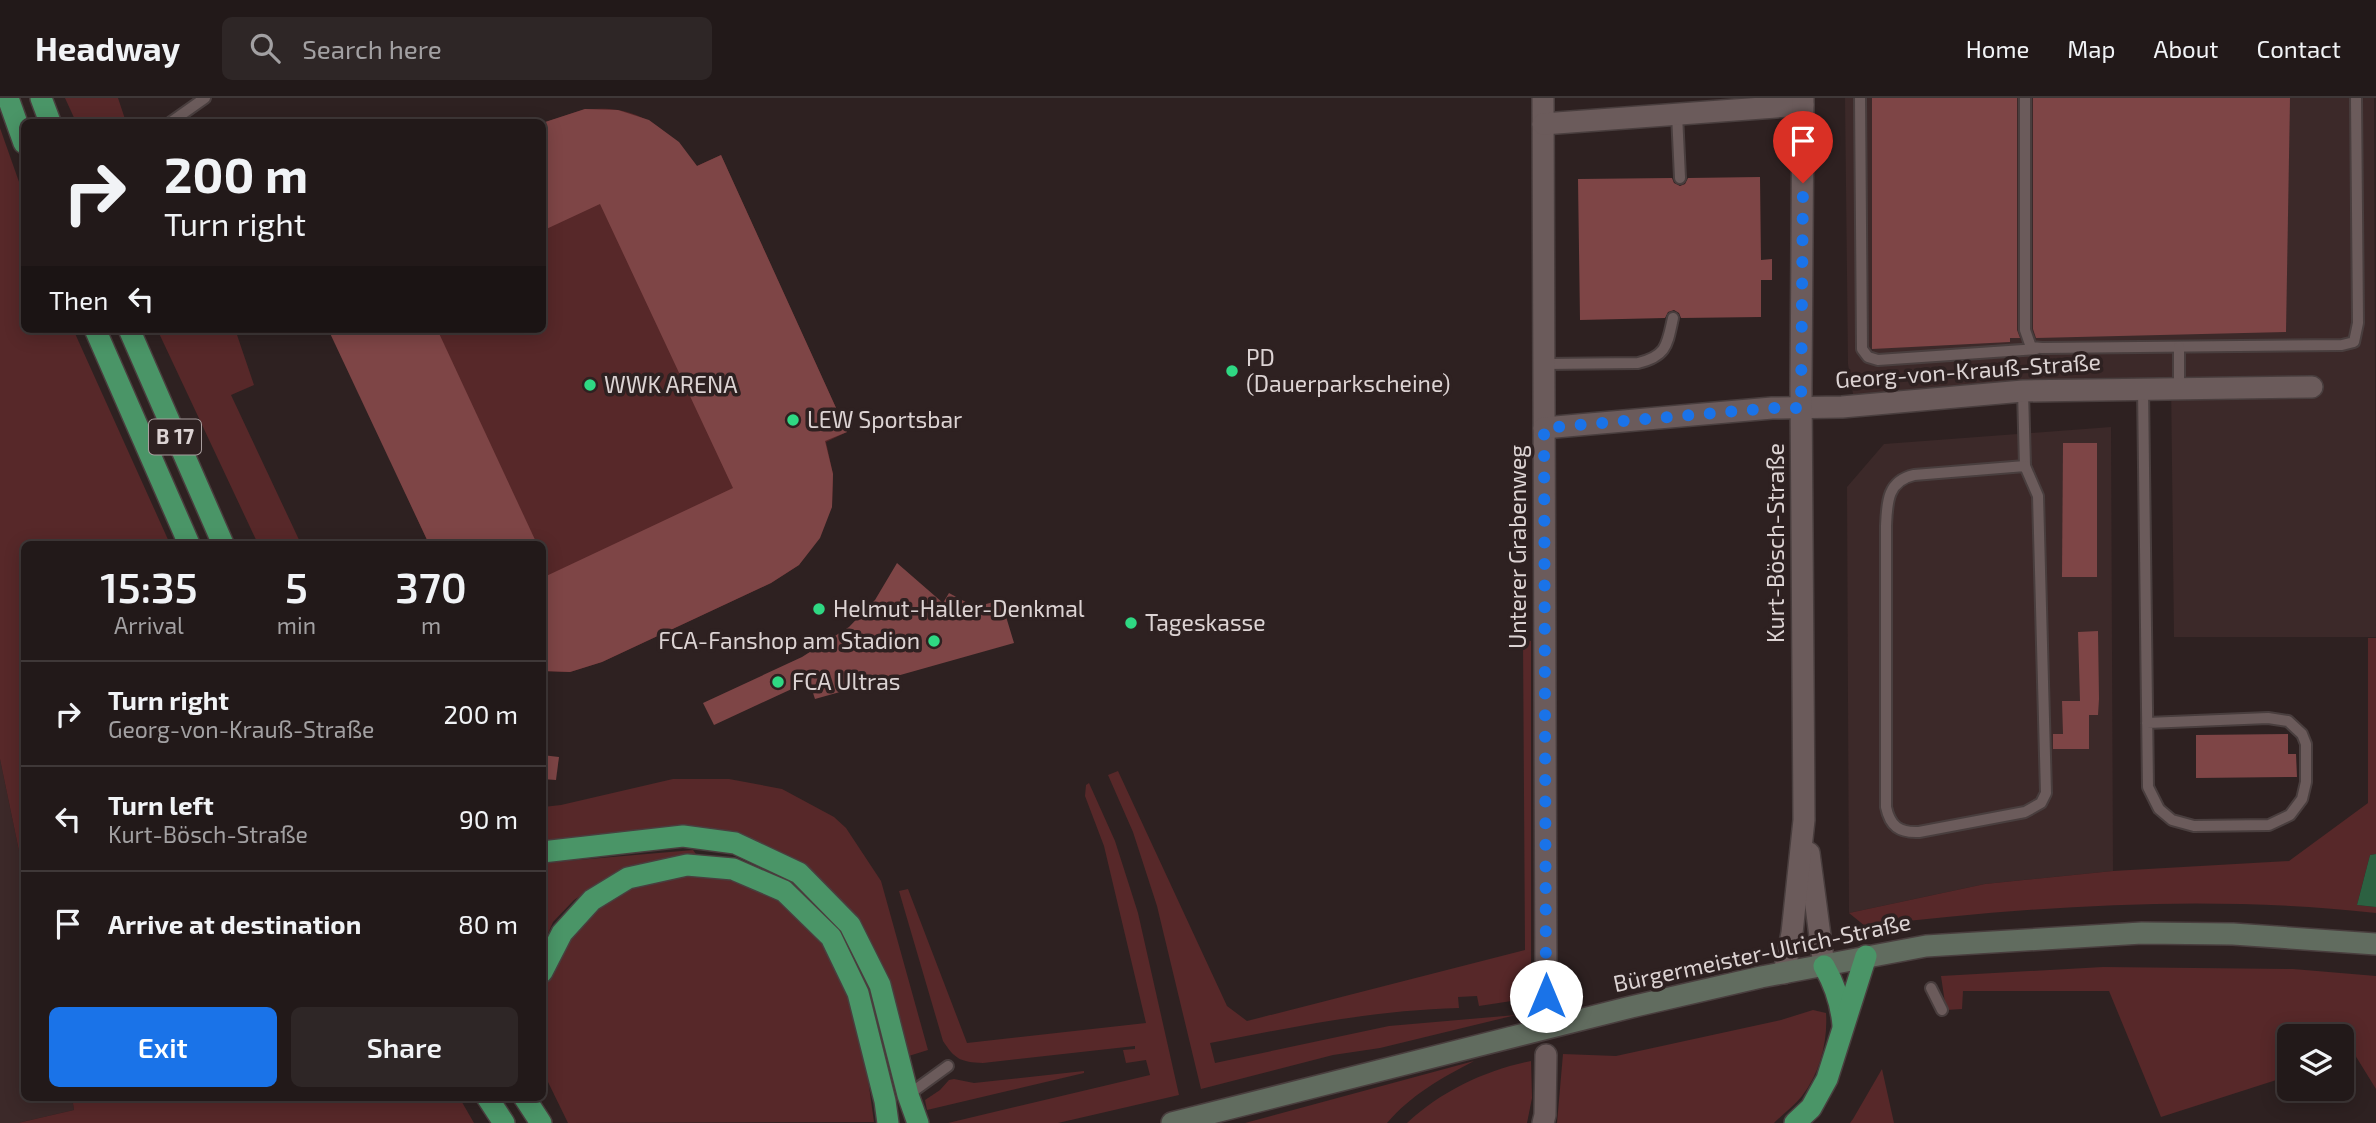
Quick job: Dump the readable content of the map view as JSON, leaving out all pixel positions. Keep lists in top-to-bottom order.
{
  "streets": {
    "highway": ["B 17"],
    "main road": ["Bürgermeister-Ulrich-Straße"],
    "street": ["Georg-von-Krauß-Straße", "Kurt-Bösch-Straße", "Unterer Grabenweg"]
  },
  "crossings": [
    ["Georg-von-Krauß-Straße", "Kurt-Bösch-Straße"],
    ["Georg-von-Krauß-Straße", "Unterer Grabenweg"],
    ["Kurt-Bösch-Straße", "Bürgermeister-Ulrich-Straße"]
  ],
  "places": [
    "PD (Dauerparkscheine)",
    "WWK ARENA",
    "LEW Sportsbar",
    "Helmut-Haller-Denkmal",
    "Tageskasse",
    "FCA-Fanshop am Stadion",
    "FCA Ultras"
  ],
  "page": {
    "header": "Headway",
    "search": "Search here",
    "nav": [
      "Home",
      "Map",
      "About",
      "Contact"
    ],
    "turn": ["200 m", "Turn right"],
    "then": "Then",
    "eta": [
      "15:35",
      "Arrival",
      "5",
      "min",
      "370",
      "m"
    ],
    "list": [
      {
        "name": "Turn right",
        "note": "Georg-von-Krauß-Straße",
        "value": "200 m"
      },
      {
        "name": "Turn left",
        "note": "Kurt-Bösch-Straße",
        "value": "90 m"
      },
      {
        "name": "Arrive at destination",
        "value": "80 m"
      }
    ],
    "buttons": ["Exit", "Share"]
  }
}
